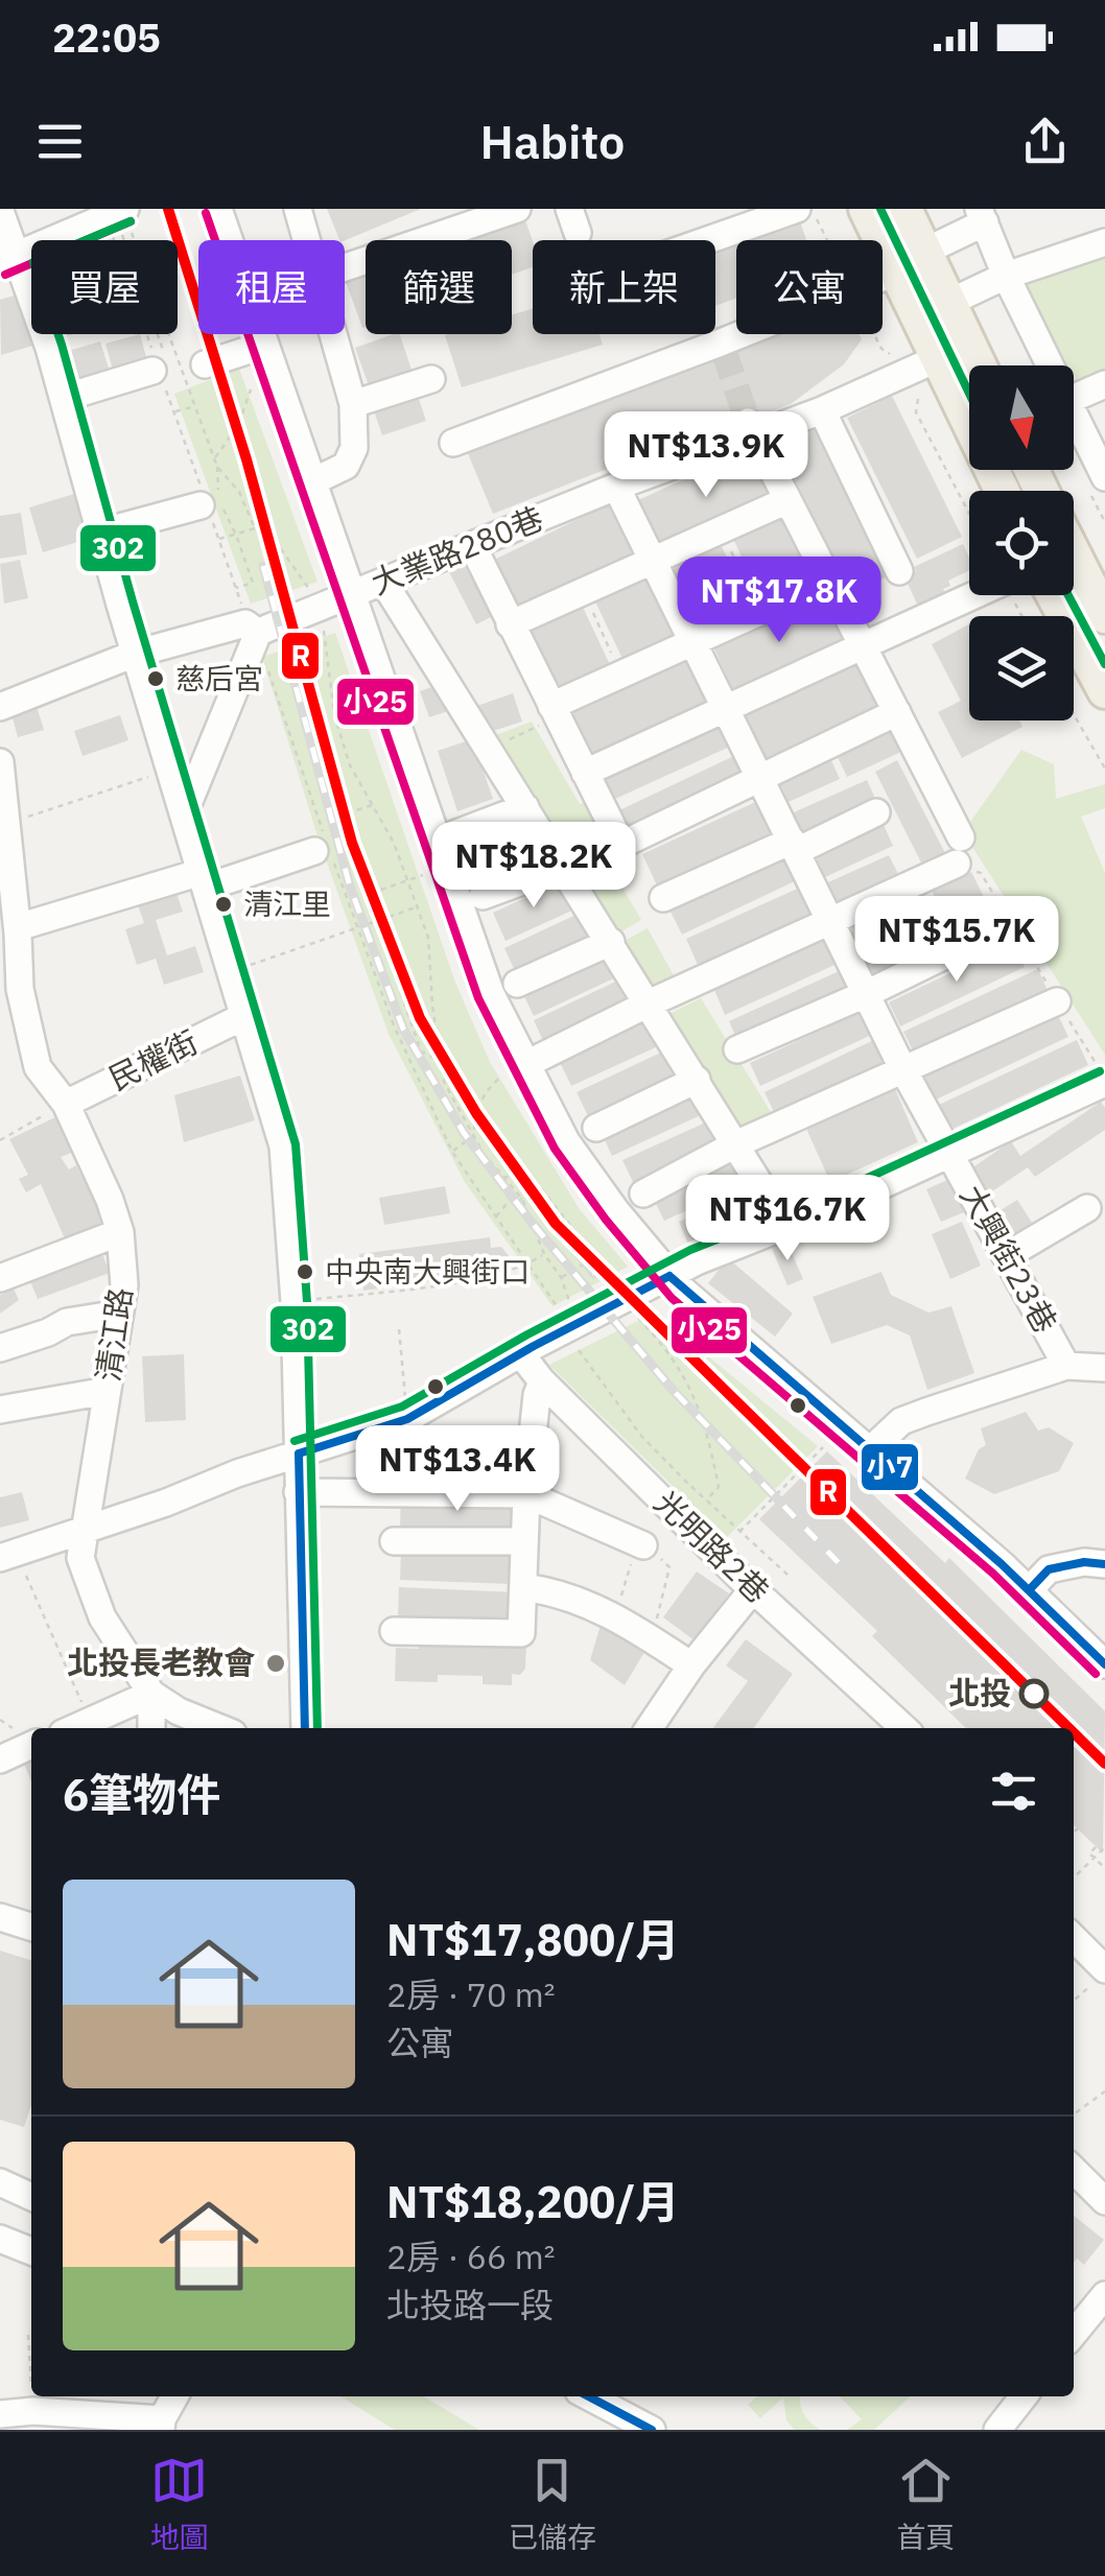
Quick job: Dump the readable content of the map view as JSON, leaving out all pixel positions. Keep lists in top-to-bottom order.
{
  "streets": {
    "street": [
      "大業路280巷",
      "民權街",
      "大興街23巷",
      "清江路",
      "光明路2巷"
    ]
  },
  "crossings": [
    ["大業路280巷", "大興街23巷"],
    ["民權街", "清江路"]
  ],
  "places": [
    "慈后宮",
    "清江里",
    "中央南大興街口",
    "北投長老教會",
    "北投"
  ],
  "lines": [
    "transit line R",
    "transit line 302",
    "transit line 小25",
    "transit line 小7"
  ],
  "north": "bottom",
  "page": {
    "status": "22:05",
    "header": "Habito",
    "chip": [
      "買屋",
      "租屋",
      "篩選",
      "新上架",
      "公寓"
    ],
    "price": [
      "NT$13.9K",
      "NT$17.8K",
      "NT$18.2K",
      "NT$15.7K",
      "NT$16.7K",
      "NT$13.4K"
    ],
    "heading": "6筆物件",
    "list": [
      {
        "name": "NT$17,800/月",
        "note": "2房 · 70 m² · 公寓"
      },
      {
        "name": "NT$18,200/月",
        "note": "2房 · 66 m² · 北投路一段"
      }
    ],
    "tabs": ["地圖", "已儲存", "首頁"]
  }
}
